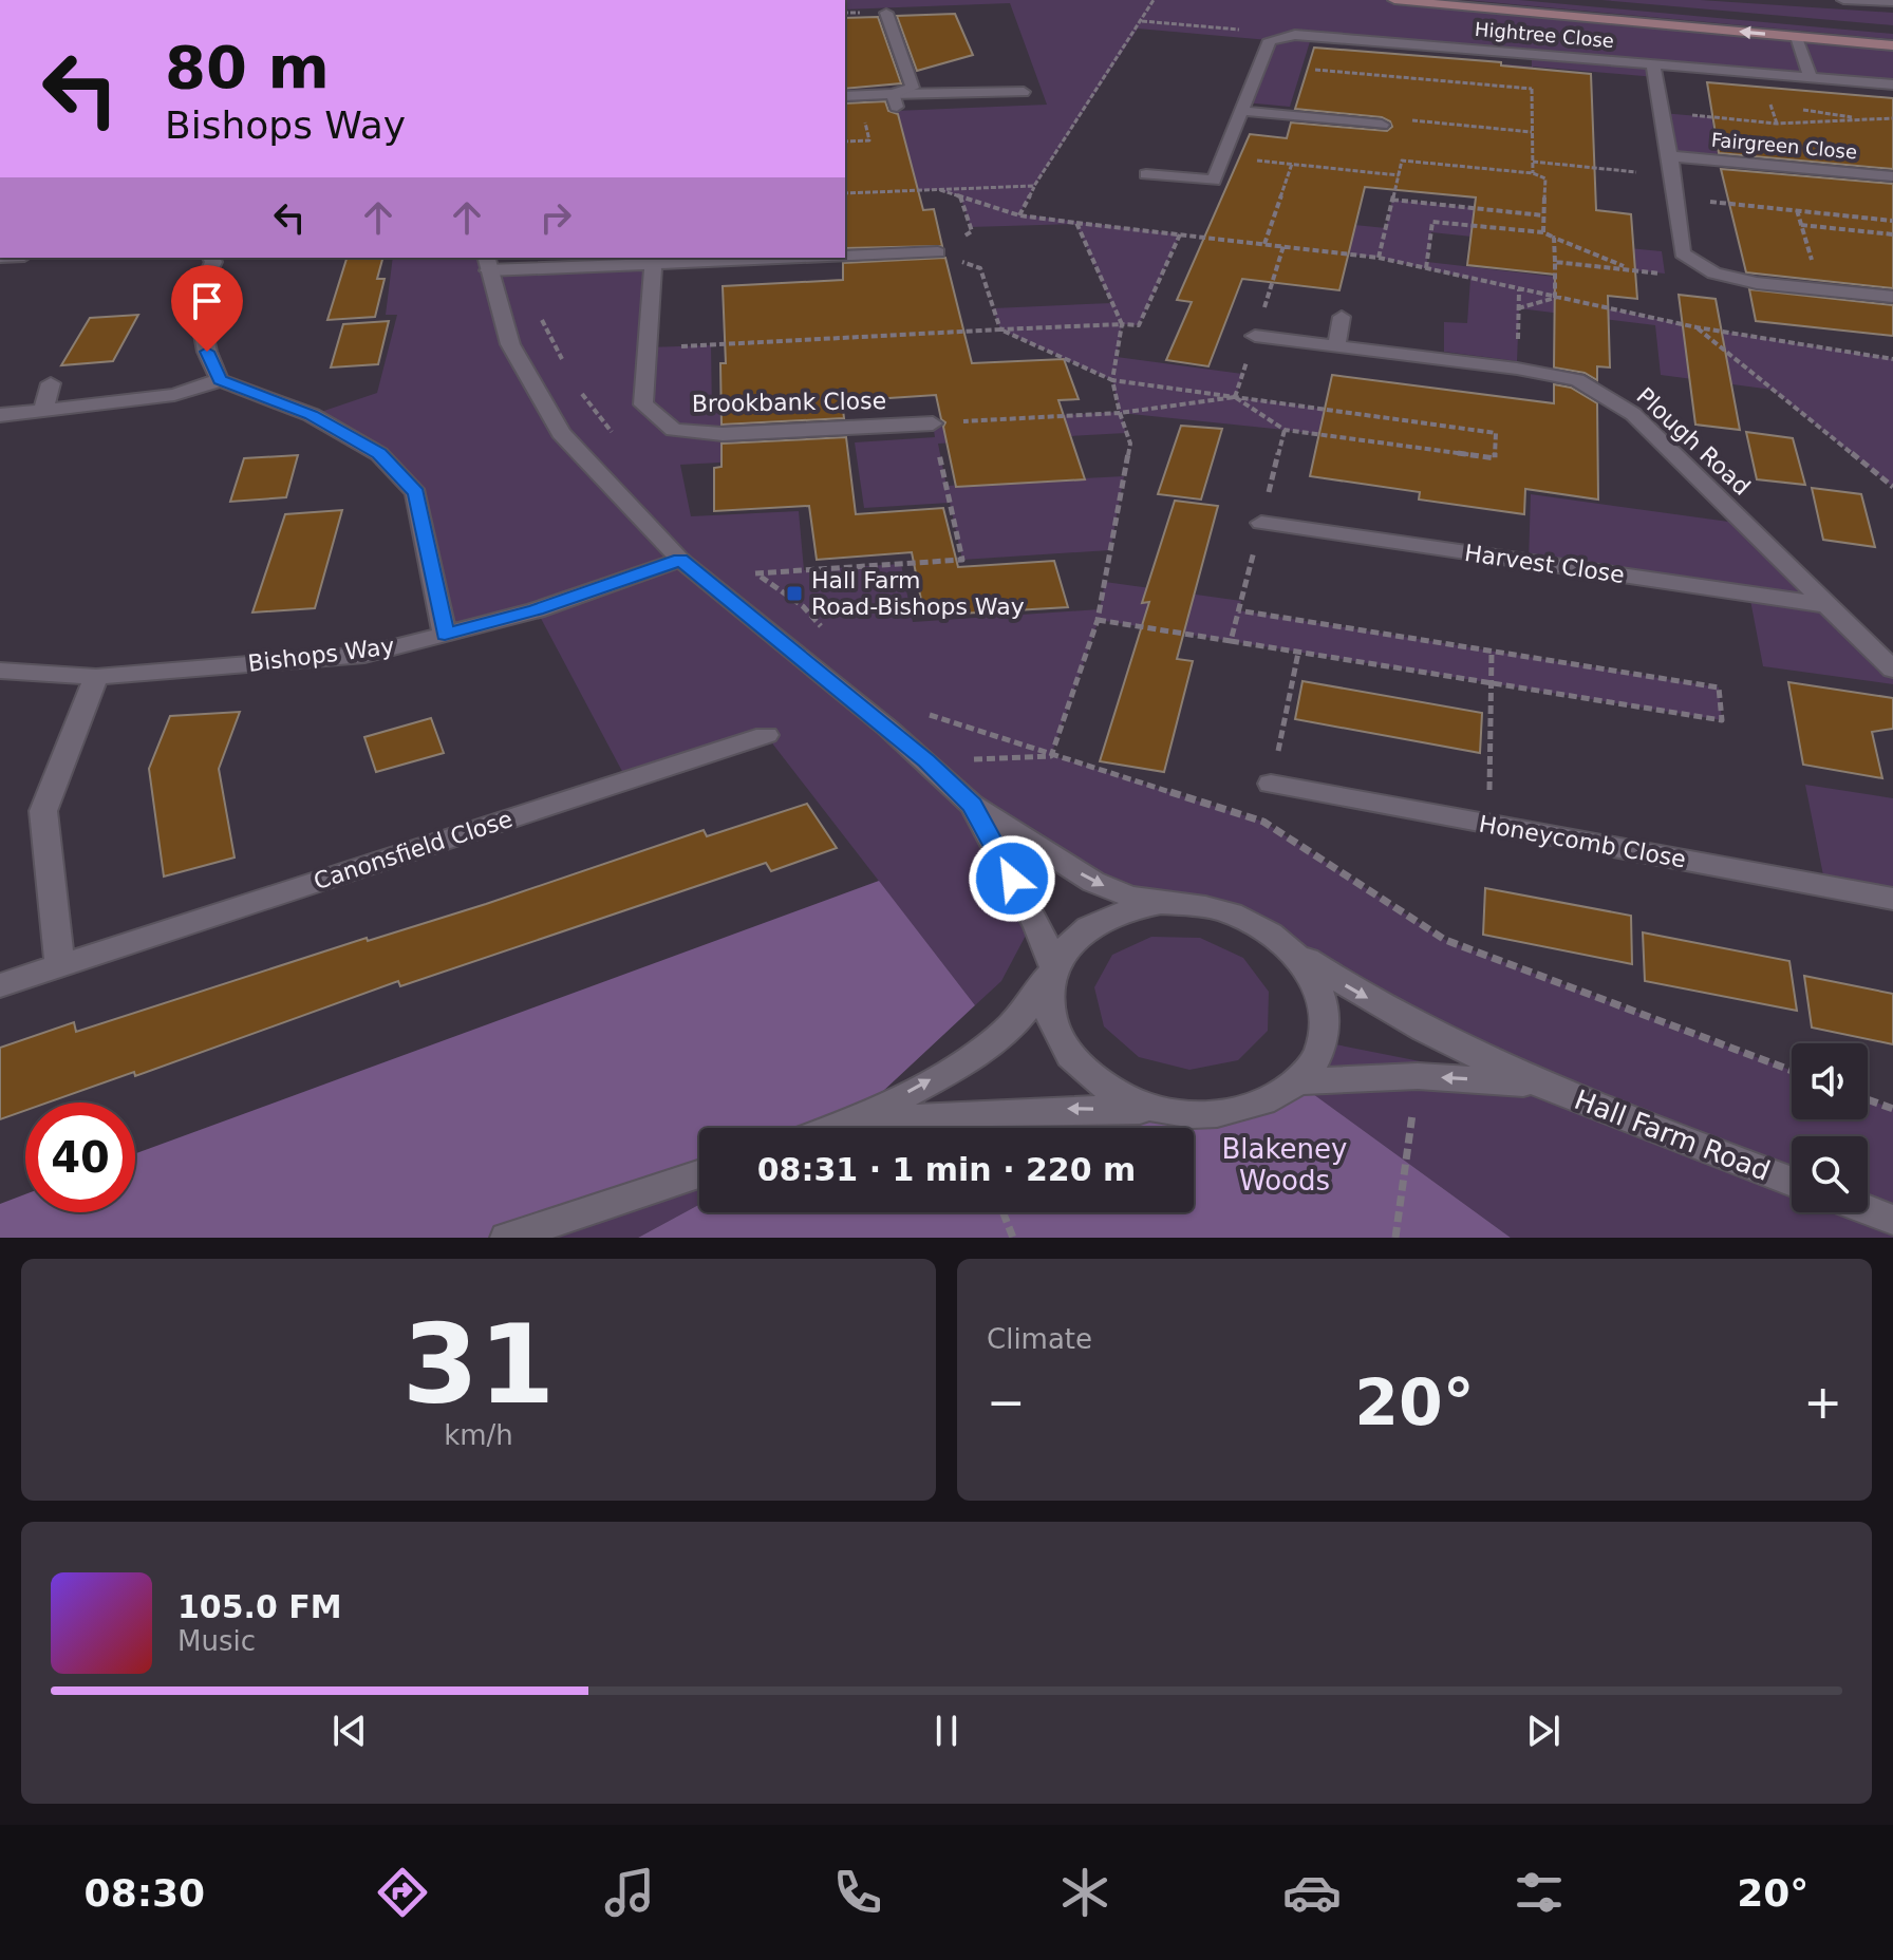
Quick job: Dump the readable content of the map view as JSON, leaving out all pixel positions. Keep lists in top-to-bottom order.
{
  "streets": {
    "street": [
      "Hightree Close",
      "Fairgreen Close",
      "Brookbank Close",
      "Plough Road",
      "Harvest Close",
      "Bishops Way",
      "Honeycomb Close",
      "Canonsfield Close",
      "Hall Farm Road"
    ]
  },
  "crossings": [
    ["Plough Road", "Harvest Close"]
  ],
  "parks": ["Blakeney Woods"],
  "places": {
    "transit": ["Hall Farm Road-Bishops Way"]
  },
  "page": {
    "turn": ["80 m", "Bishops Way"],
    "limit": "40",
    "trip": "08:31 · 1 min · 220 m",
    "tile": [
      ["31", "km/h"],
      "Climate"
    ],
    "heat": ["−", "20°", "+"],
    "song": ["105.0 FM", "Music"],
    "tabs": ["08:30", "20°"]
  }
}
